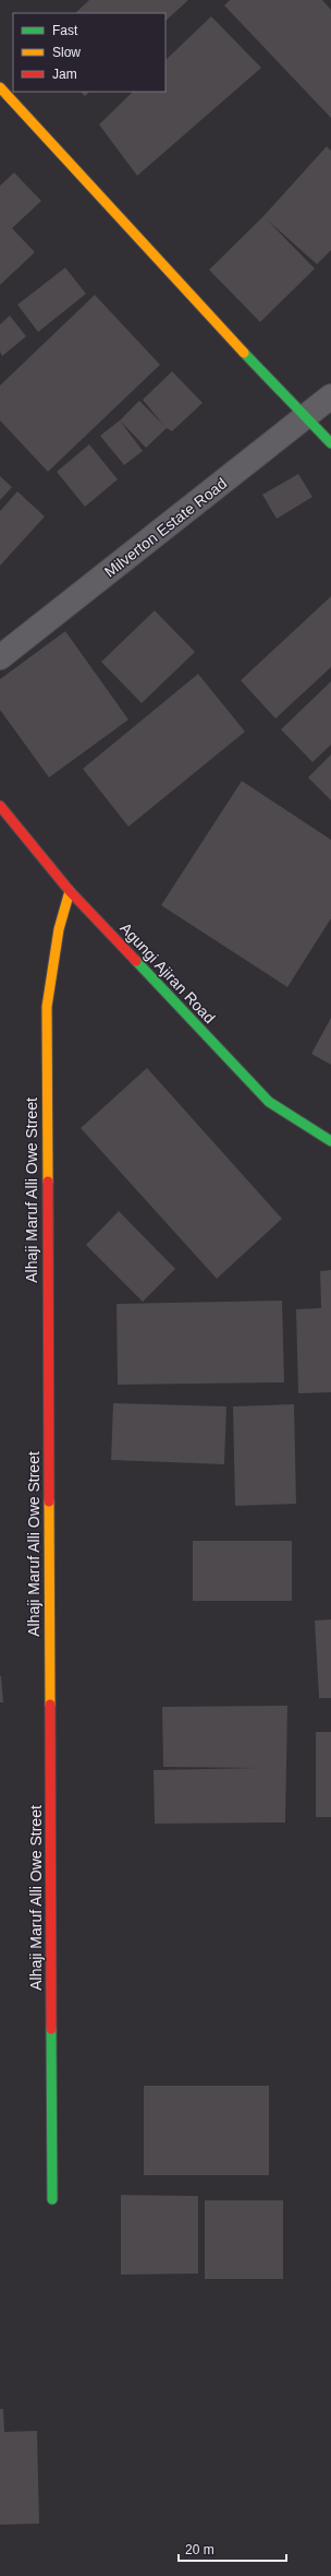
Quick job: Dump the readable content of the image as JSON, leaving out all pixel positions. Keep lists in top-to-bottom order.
{
  "streets": {
    "street": ["Milverton Estate Road", "Agungi Ajiran Road", "Alhaji Maruf Alli Owe Street"]
  },
  "crossings": [
    ["Agungi Ajiran Road", "Alhaji Maruf Alli Owe Street"]
  ],
  "legend": ["Fast", "Slow", "Jam"],
  "scale_bar": "20 m"
}
